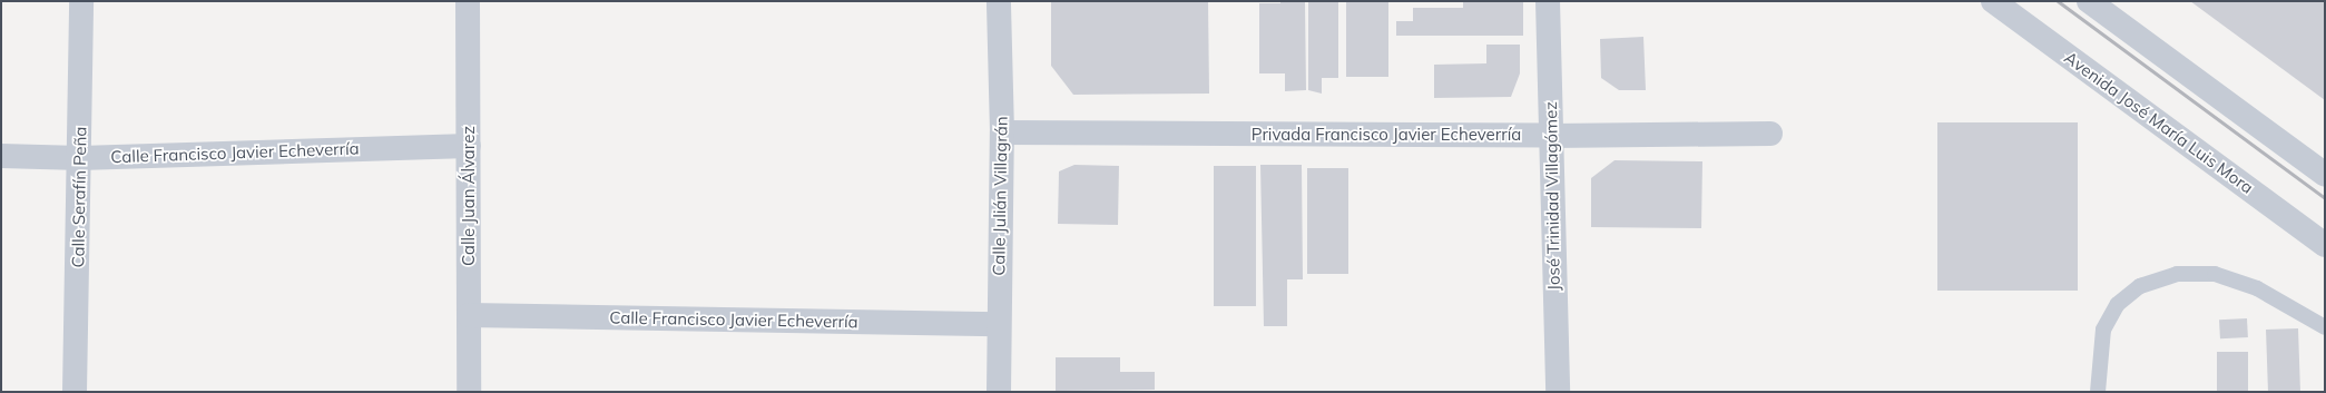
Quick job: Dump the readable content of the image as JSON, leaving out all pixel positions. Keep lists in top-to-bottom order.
{
  "streets": {
    "street": [
      "Avenida José María Luis Mora",
      "Privada Francisco Javier Echeverría",
      "Calle Francisco Javier Echeverría",
      "Calle Juan Álvarez",
      "Calle Julián Villagrán",
      "José Trinidad Villagómez",
      "Calle Serafín Peña"
    ]
  },
  "crossings": [
    ["Privada Francisco Javier Echeverría", "Calle Julián Villagrán"],
    ["Privada Francisco Javier Echeverría", "José Trinidad Villagómez"],
    ["Calle Francisco Javier Echeverría", "Calle Juan Álvarez"],
    ["Calle Francisco Javier Echeverría", "Calle Julián Villagrán"],
    ["Calle Francisco Javier Echeverría", "Calle Serafín Peña"]
  ]
}
